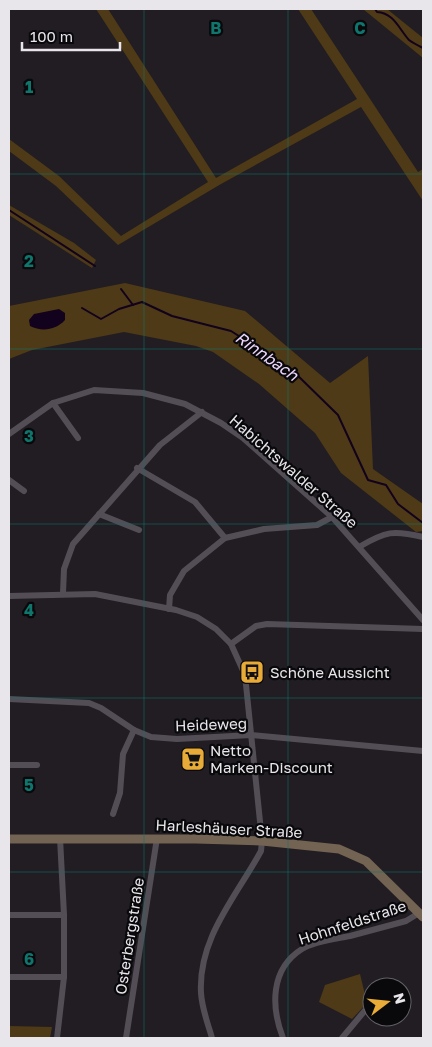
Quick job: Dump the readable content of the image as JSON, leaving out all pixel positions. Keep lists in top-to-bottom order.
{
  "streets": {
    "main road": ["Harleshäuser Straße"],
    "street": [
      "Habichtswalder Straße",
      "Heideweg",
      "Hohnfeldstraße",
      "Osterbergstraße"
    ]
  },
  "crossings": [
    ["Harleshäuser Straße", "Hohnfeldstraße"],
    ["Harleshäuser Straße", "Osterbergstraße"]
  ],
  "water": ["Rinnbach"],
  "places": {
    "bus stop": ["Schöne Aussicht"],
    "supermarket": ["Netto Marken-Discount"]
  },
  "scale_bar": "100 m",
  "north": "right",
  "grid": {
    "columns": ["B", "C"],
    "rows": [
      "1",
      "2",
      "3",
      "4",
      "5",
      "6"
    ]
  }
}
